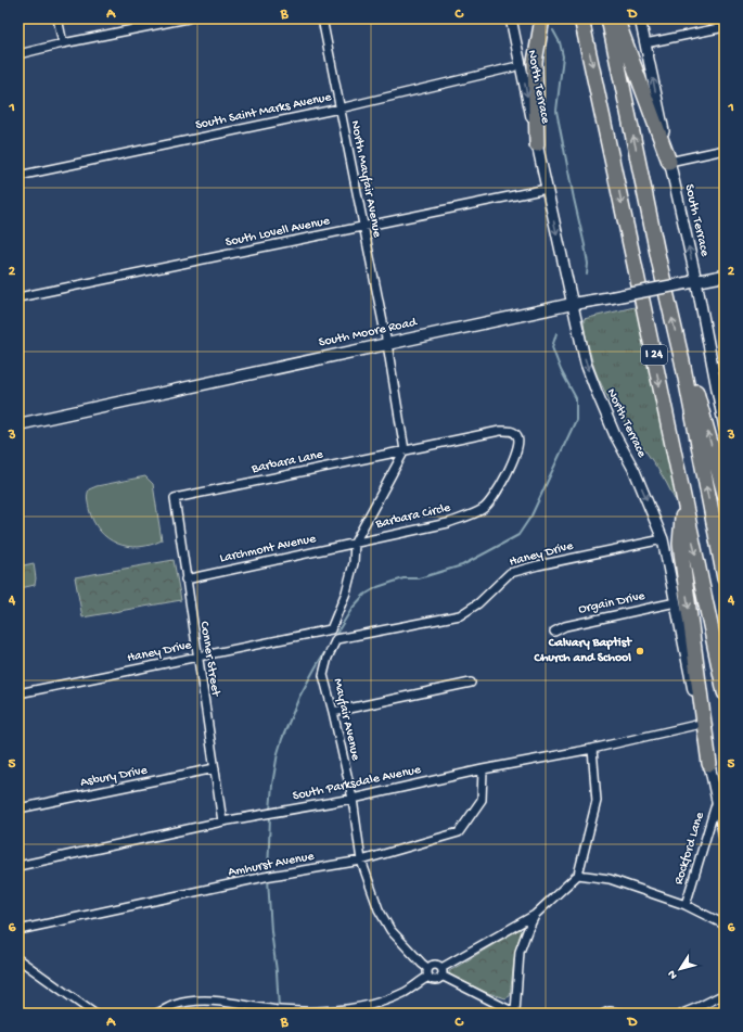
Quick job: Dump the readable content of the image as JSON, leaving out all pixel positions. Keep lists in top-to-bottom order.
{
  "streets": {
    "highway": ["I 24"],
    "main road": ["South Moore Road"],
    "street": [
      "North Terrace",
      "South Saint Marks Avenue",
      "North Mayfair Avenue",
      "South Terrace",
      "South Lovell Avenue",
      "Barbara Lane",
      "Barbara Circle",
      "Larchmont Avenue",
      "Haney Drive",
      "Orgain Drive",
      "Conner Street",
      "Mayfair Avenue",
      "Asbury Drive",
      "South Parksdale Avenue",
      "Rockford Lane",
      "Amhurst Avenue"
    ]
  },
  "crossings": [
    ["North Terrace", "South Moore Road"],
    ["North Terrace", "Haney Drive"],
    ["North Terrace", "Orgain Drive"],
    ["North Terrace", "South Parksdale Avenue"],
    ["North Terrace", "Rockford Lane"],
    ["South Saint Marks Avenue", "North Mayfair Avenue"],
    ["North Mayfair Avenue", "South Lovell Avenue"],
    ["North Mayfair Avenue", "South Moore Road"],
    ["South Terrace", "South Moore Road"],
    ["Barbara Lane", "Barbara Circle"],
    ["Barbara Lane", "Conner Street"],
    ["Barbara Circle", "Larchmont Avenue"],
    ["Larchmont Avenue", "Conner Street"],
    ["Haney Drive", "Conner Street"],
    ["Haney Drive", "Mayfair Avenue"],
    ["Conner Street", "Asbury Drive"],
    ["Conner Street", "South Parksdale Avenue"],
    ["Mayfair Avenue", "South Parksdale Avenue"],
    ["Mayfair Avenue", "Amhurst Avenue"],
    ["South Parksdale Avenue", "Amhurst Avenue"]
  ],
  "one_way": ["North Terrace", "South Terrace"],
  "places": ["Calvary Baptist Church and School"],
  "north": "bottom left",
  "grid": {
    "columns": [
      "A",
      "B",
      "C",
      "D"
    ],
    "rows": [
      "1",
      "2",
      "3",
      "4",
      "5",
      "6"
    ]
  }
}
